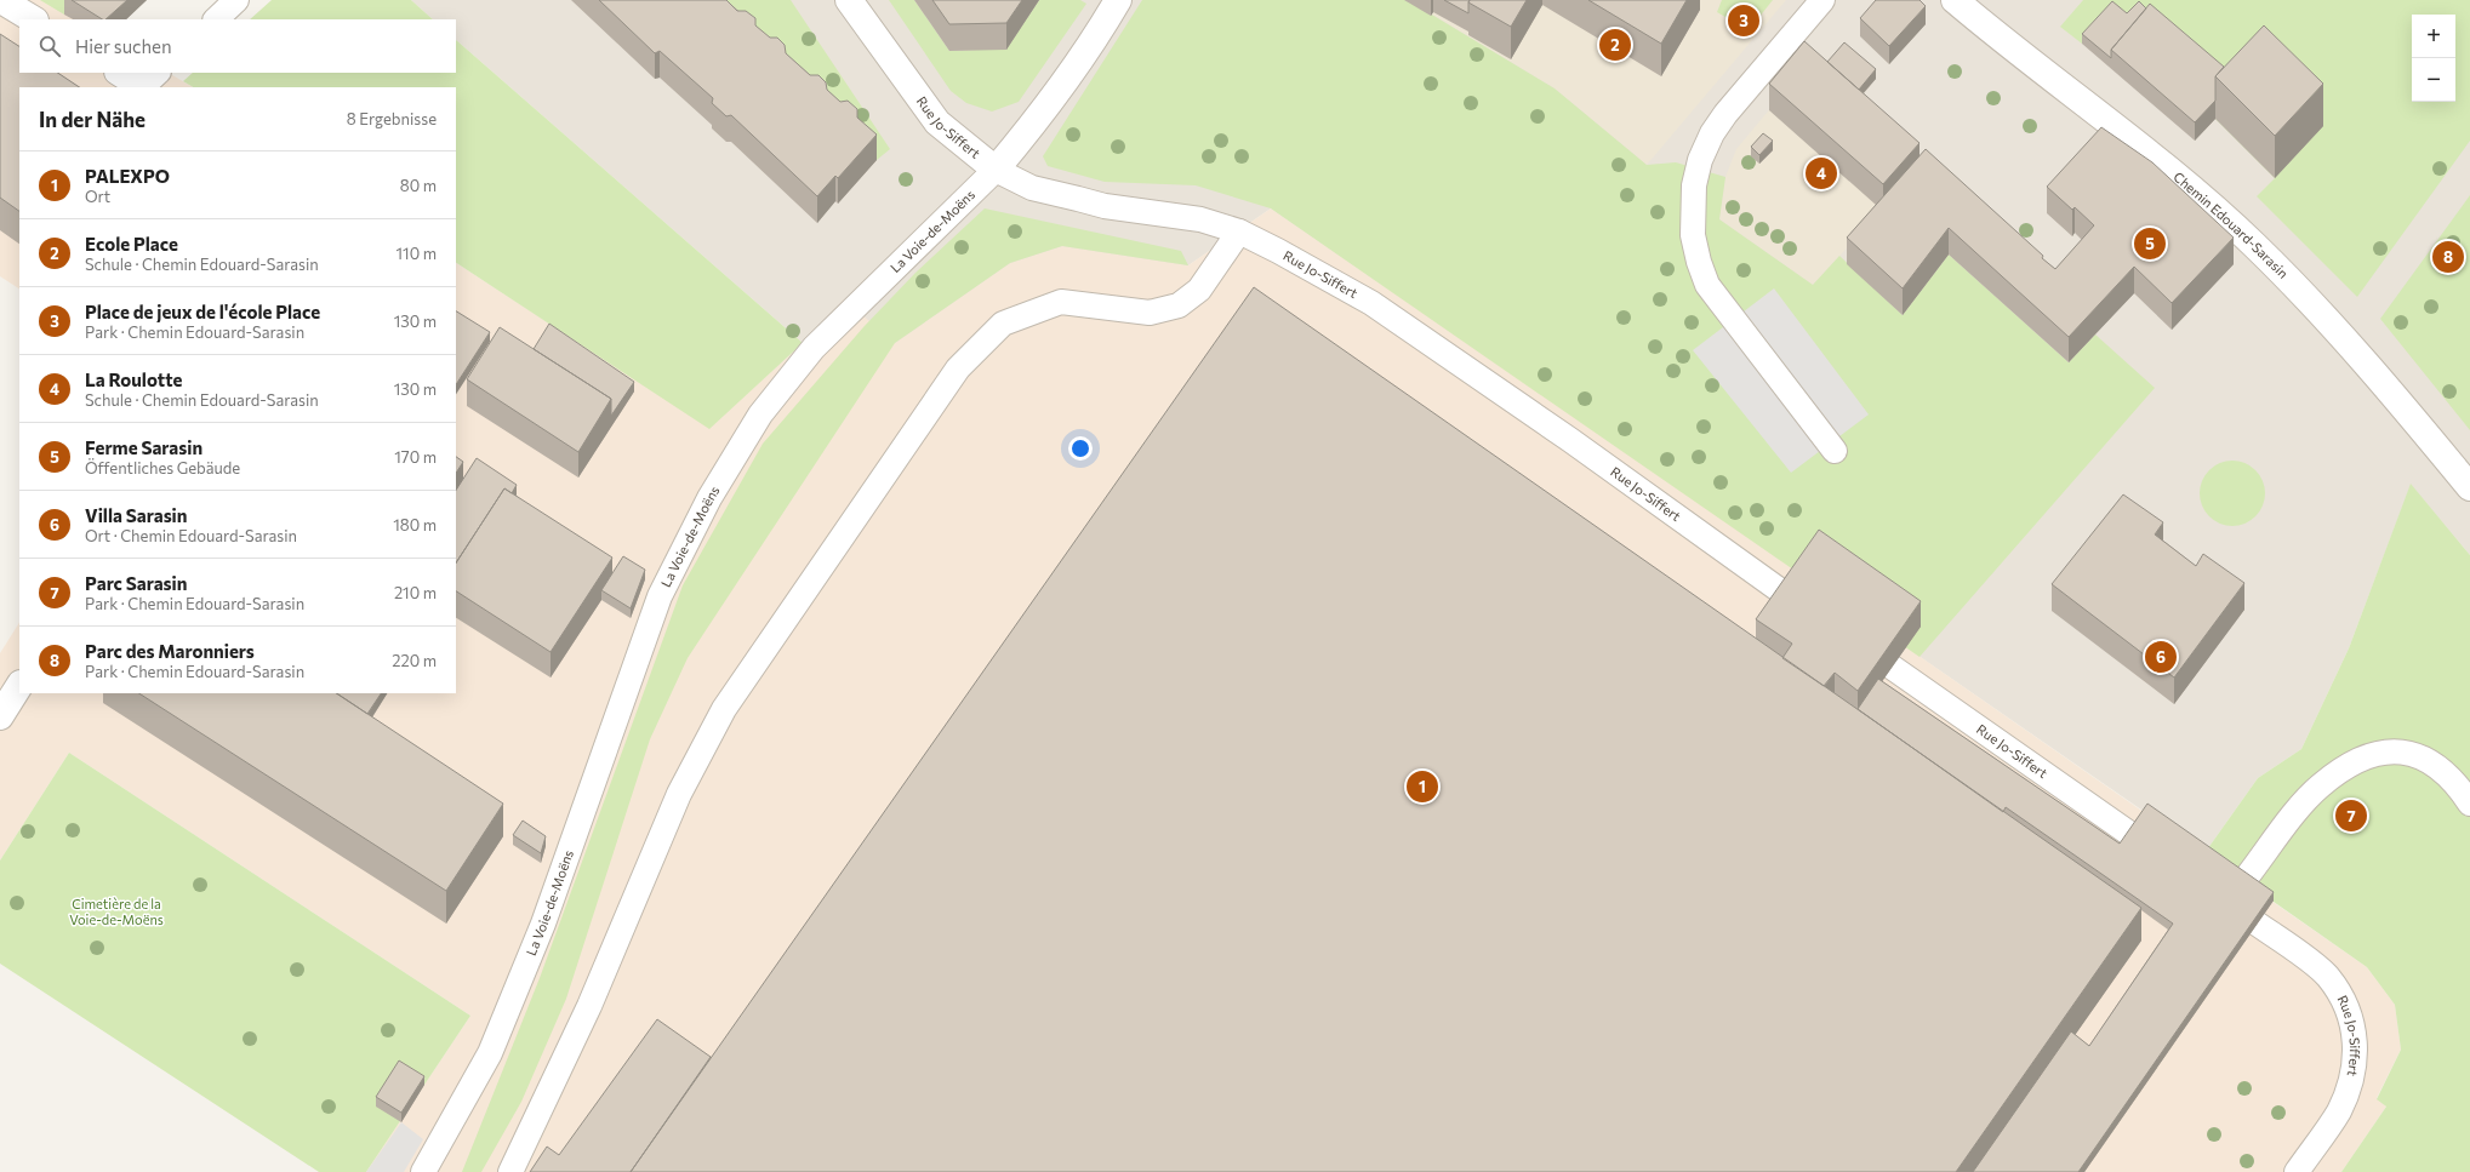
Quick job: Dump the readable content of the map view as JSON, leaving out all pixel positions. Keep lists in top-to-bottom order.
{
  "streets": {
    "street": ["Rue Jo-Siffert", "Chemin Edouard-Sarasin", "La Voie-de-Moëns"]
  },
  "crossings": [
    ["Rue Jo-Siffert", "La Voie-de-Moëns"]
  ],
  "parks": ["Cimetière de la Voie-de-Moëns"],
  "page": {
    "pins": [
      "3",
      "2",
      "4",
      "5",
      "8",
      "6",
      "1",
      "7"
    ],
    "map_buttons": ["+", "−"],
    "search": "Hier suchen",
    "heading": ["In der Nähe", "8 Ergebnisse"],
    "list": [
      {
        "mark": "1",
        "name": "PALEXPO",
        "note": "Ort",
        "value": "80 m"
      },
      {
        "mark": "2",
        "name": "Ecole Place",
        "note": "Schule · Chemin Edouard-Sarasin",
        "value": "110 m"
      },
      {
        "mark": "3",
        "name": "Place de jeux de l'école Place",
        "note": "Park · Chemin Edouard-Sarasin",
        "value": "130 m"
      },
      {
        "mark": "4",
        "name": "La Roulotte",
        "note": "Schule · Chemin Edouard-Sarasin",
        "value": "130 m"
      },
      {
        "mark": "5",
        "name": "Ferme Sarasin",
        "note": "Öffentliches Gebäude",
        "value": "170 m"
      },
      {
        "mark": "6",
        "name": "Villa Sarasin",
        "note": "Ort · Chemin Edouard-Sarasin",
        "value": "180 m"
      },
      {
        "mark": "7",
        "name": "Parc Sarasin",
        "note": "Park · Chemin Edouard-Sarasin",
        "value": "210 m"
      },
      {
        "mark": "8",
        "name": "Parc des Maronniers",
        "note": "Park · Chemin Edouard-Sarasin",
        "value": "220 m"
      }
    ]
  }
}
